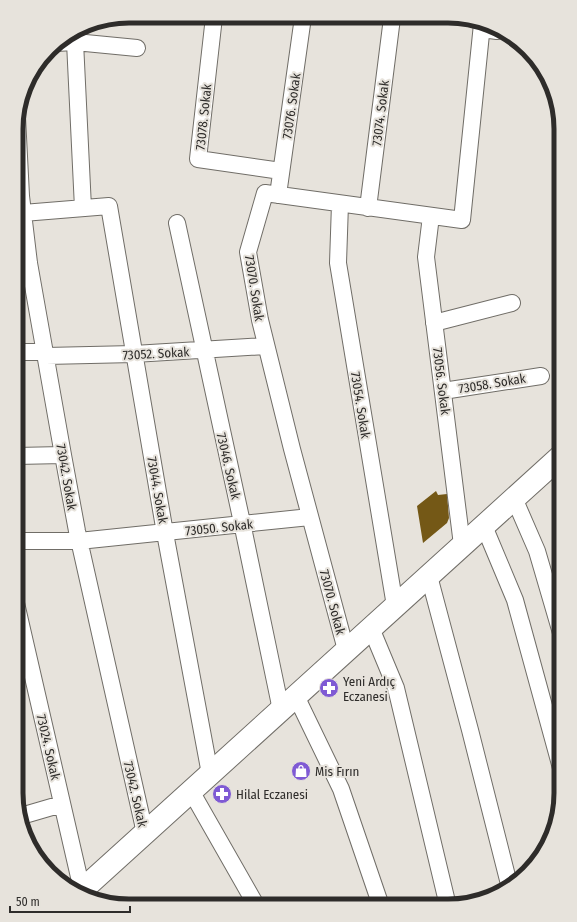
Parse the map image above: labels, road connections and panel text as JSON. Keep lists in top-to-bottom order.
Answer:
{
  "streets": {
    "street": [
      "73076. Sokak",
      "73074. Sokak",
      "73078. Sokak",
      "73070. Sokak",
      "73052. Sokak",
      "73056. Sokak",
      "73058. Sokak",
      "73054. Sokak",
      "73046. Sokak",
      "73042. Sokak",
      "73044. Sokak",
      "73050. Sokak",
      "73024. Sokak"
    ]
  },
  "crossings": [
    ["73076. Sokak", "73078. Sokak"],
    ["73076. Sokak", "73070. Sokak"],
    ["73074. Sokak", "73070. Sokak"],
    ["73070. Sokak", "73052. Sokak"],
    ["73070. Sokak", "73056. Sokak"],
    ["73070. Sokak", "73054. Sokak"],
    ["73070. Sokak", "73050. Sokak"],
    ["73052. Sokak", "73046. Sokak"],
    ["73052. Sokak", "73042. Sokak"],
    ["73052. Sokak", "73044. Sokak"],
    ["73056. Sokak", "73058. Sokak"],
    ["73046. Sokak", "73050. Sokak"],
    ["73042. Sokak", "73050. Sokak"],
    ["73044. Sokak", "73050. Sokak"]
  ],
  "places": {
    "pharmacy": ["Yeni Ardıç Eczanesi", "Hilal Eczanesi"],
    "shop": ["Mis Fırın"]
  },
  "scale_bar": "50 m"
}
